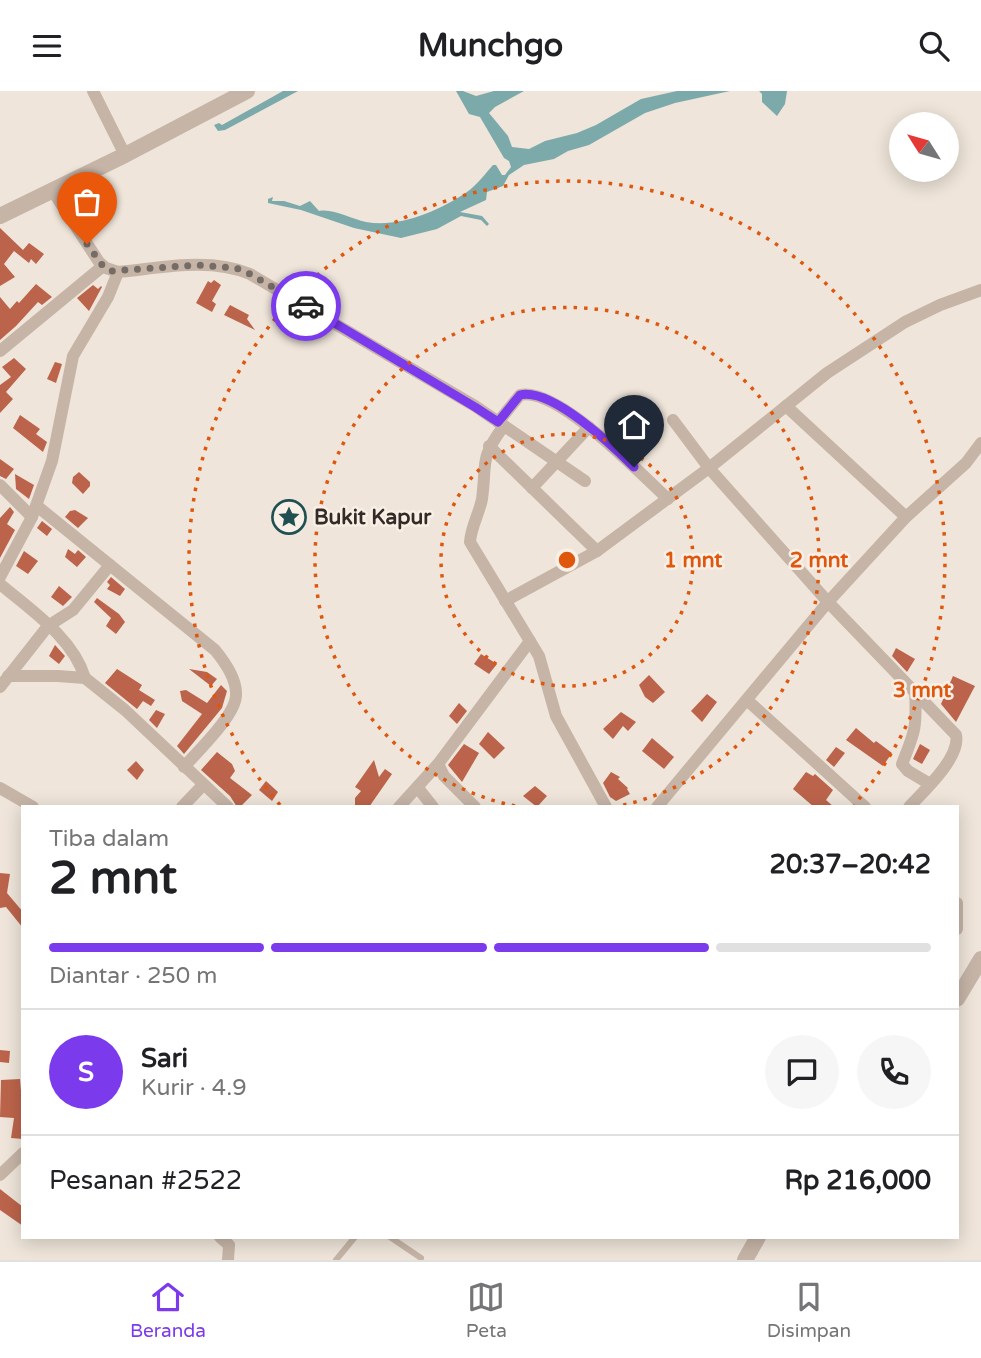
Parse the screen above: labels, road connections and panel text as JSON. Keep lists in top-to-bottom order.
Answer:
{
  "places": {
    "place": ["Bukit Kapur"]
  },
  "north": "top left",
  "page": {
    "header": "Munchgo",
    "heading": ["2 mnt", "Tiba dalam", "20:37–20:42"],
    "panel": [
      "Sari",
      "Kurir · 4.9",
      "Pesanan #2522",
      "Rp 216,000"
    ],
    "bar": "Diantar · 250 m",
    "round": "S",
    "tabs": ["Beranda", "Peta", "Disimpan"]
  },
  "rings": ["1 mnt", "2 mnt", "3 mnt"]
}
